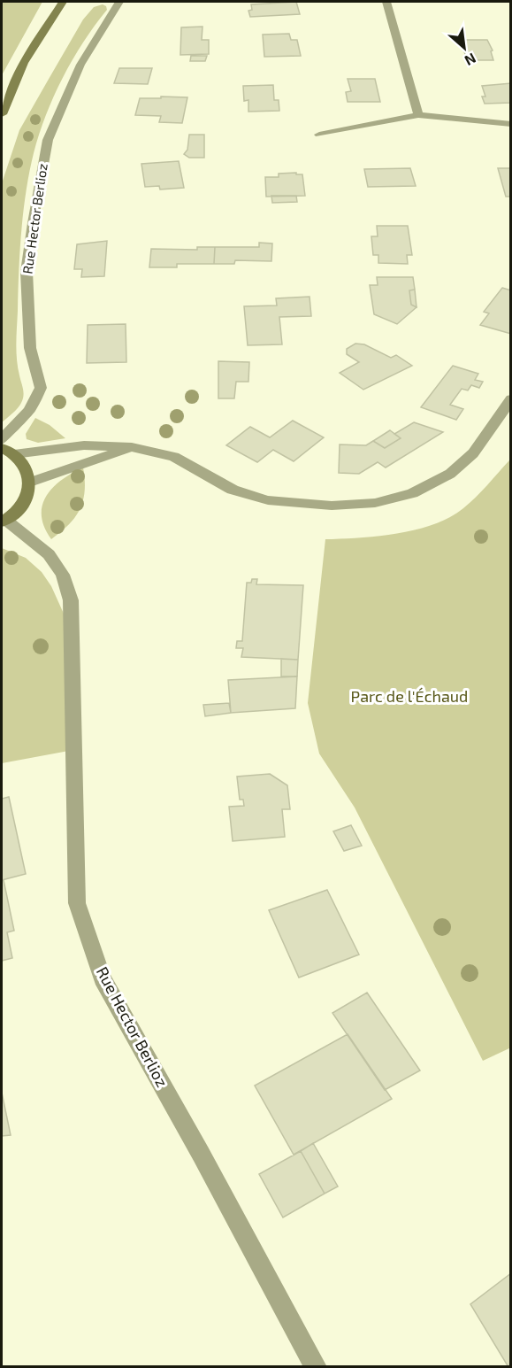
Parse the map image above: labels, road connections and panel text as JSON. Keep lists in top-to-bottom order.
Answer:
{
  "streets": {
    "street": ["Rue Hector Berlioz"]
  },
  "parks": ["Parc de l'Échaud"],
  "north": "bottom right"
}
